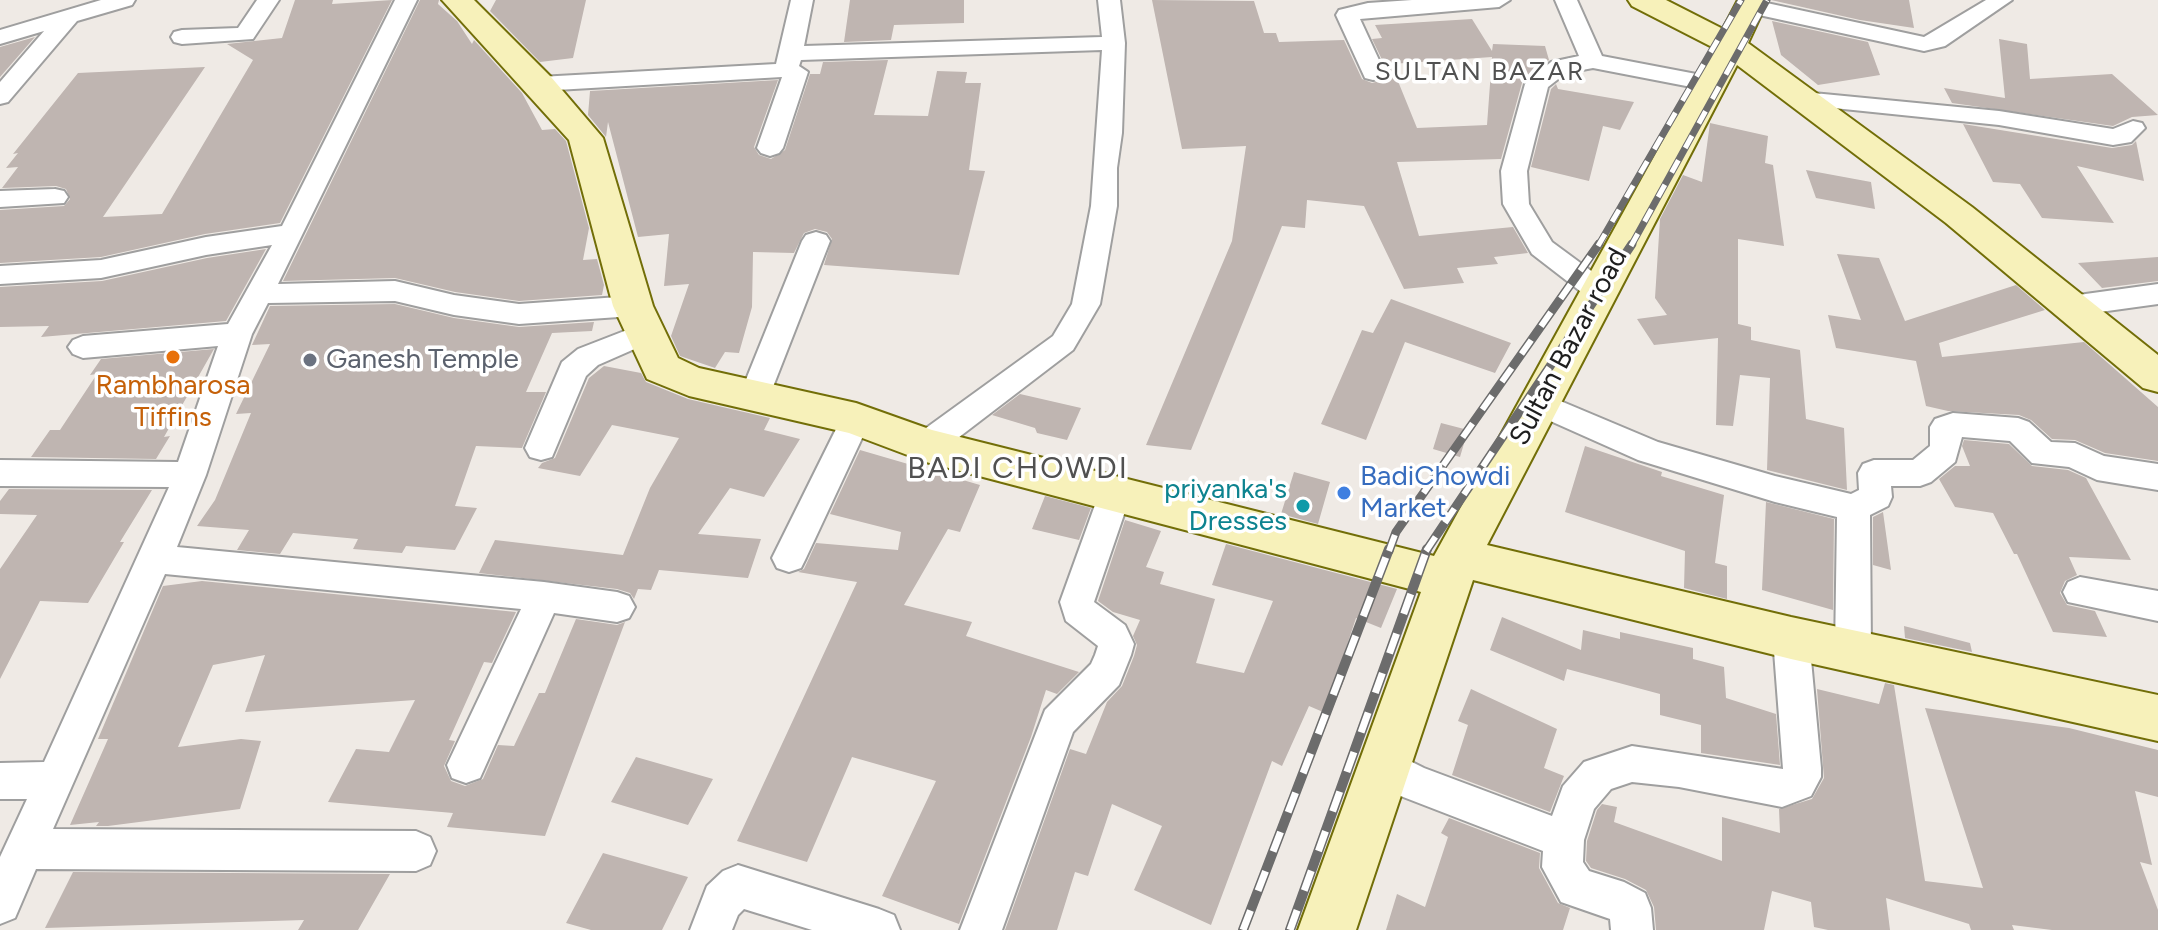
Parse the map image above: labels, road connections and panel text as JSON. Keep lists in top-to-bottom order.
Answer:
{
  "streets": {
    "street": ["Sultan Bazar road"]
  },
  "districts": ["SULTAN BAZAR", "BADI CHOWDI"],
  "places": [
    "Rambharosa Tiffins",
    "Ganesh Temple",
    "BadiChowdi Market",
    "priyanka's Dresses"
  ]
}
